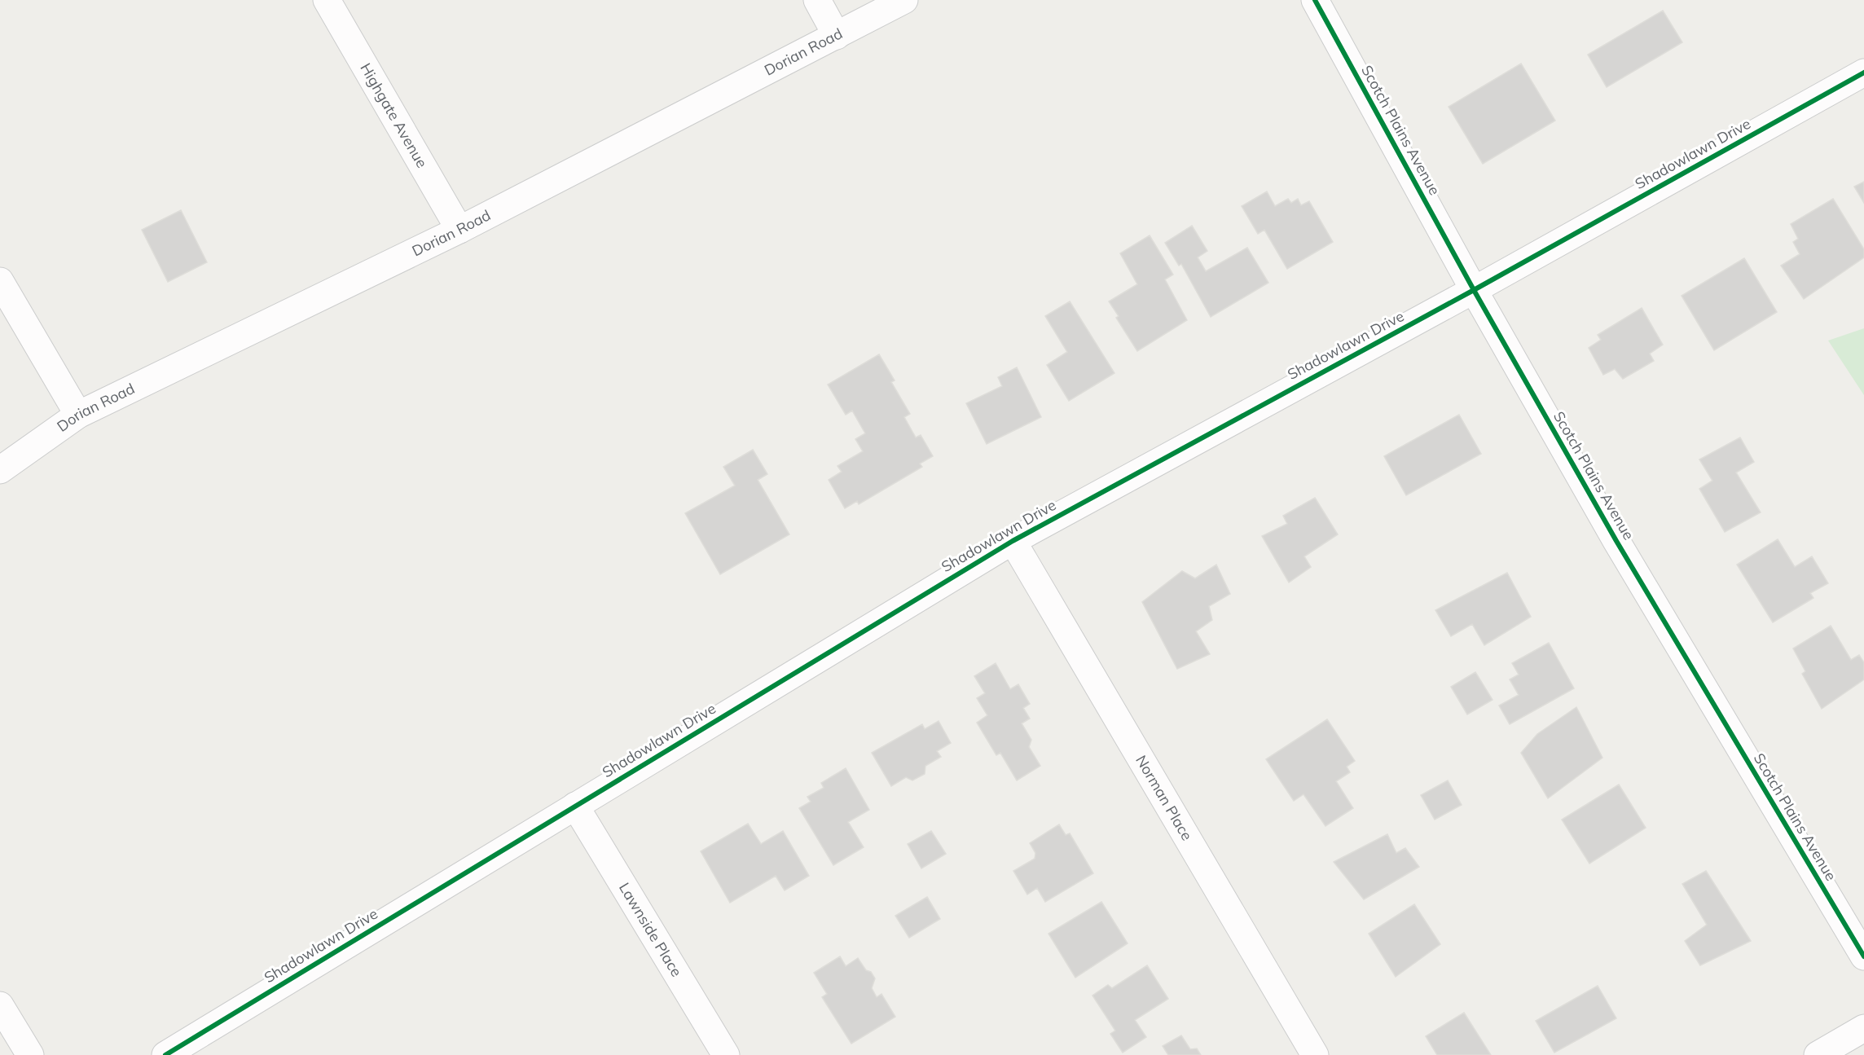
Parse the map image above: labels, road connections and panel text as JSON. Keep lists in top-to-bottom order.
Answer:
{
  "streets": {
    "street": [
      "Dorian Road",
      "Highgate Avenue",
      "Scotch Plains Avenue",
      "Shadowlawn Drive",
      "Norman Place",
      "Lawnside Place"
    ]
  },
  "crossings": [
    ["Dorian Road", "Highgate Avenue"],
    ["Scotch Plains Avenue", "Shadowlawn Drive"],
    ["Shadowlawn Drive", "Norman Place"],
    ["Shadowlawn Drive", "Lawnside Place"]
  ]
}
